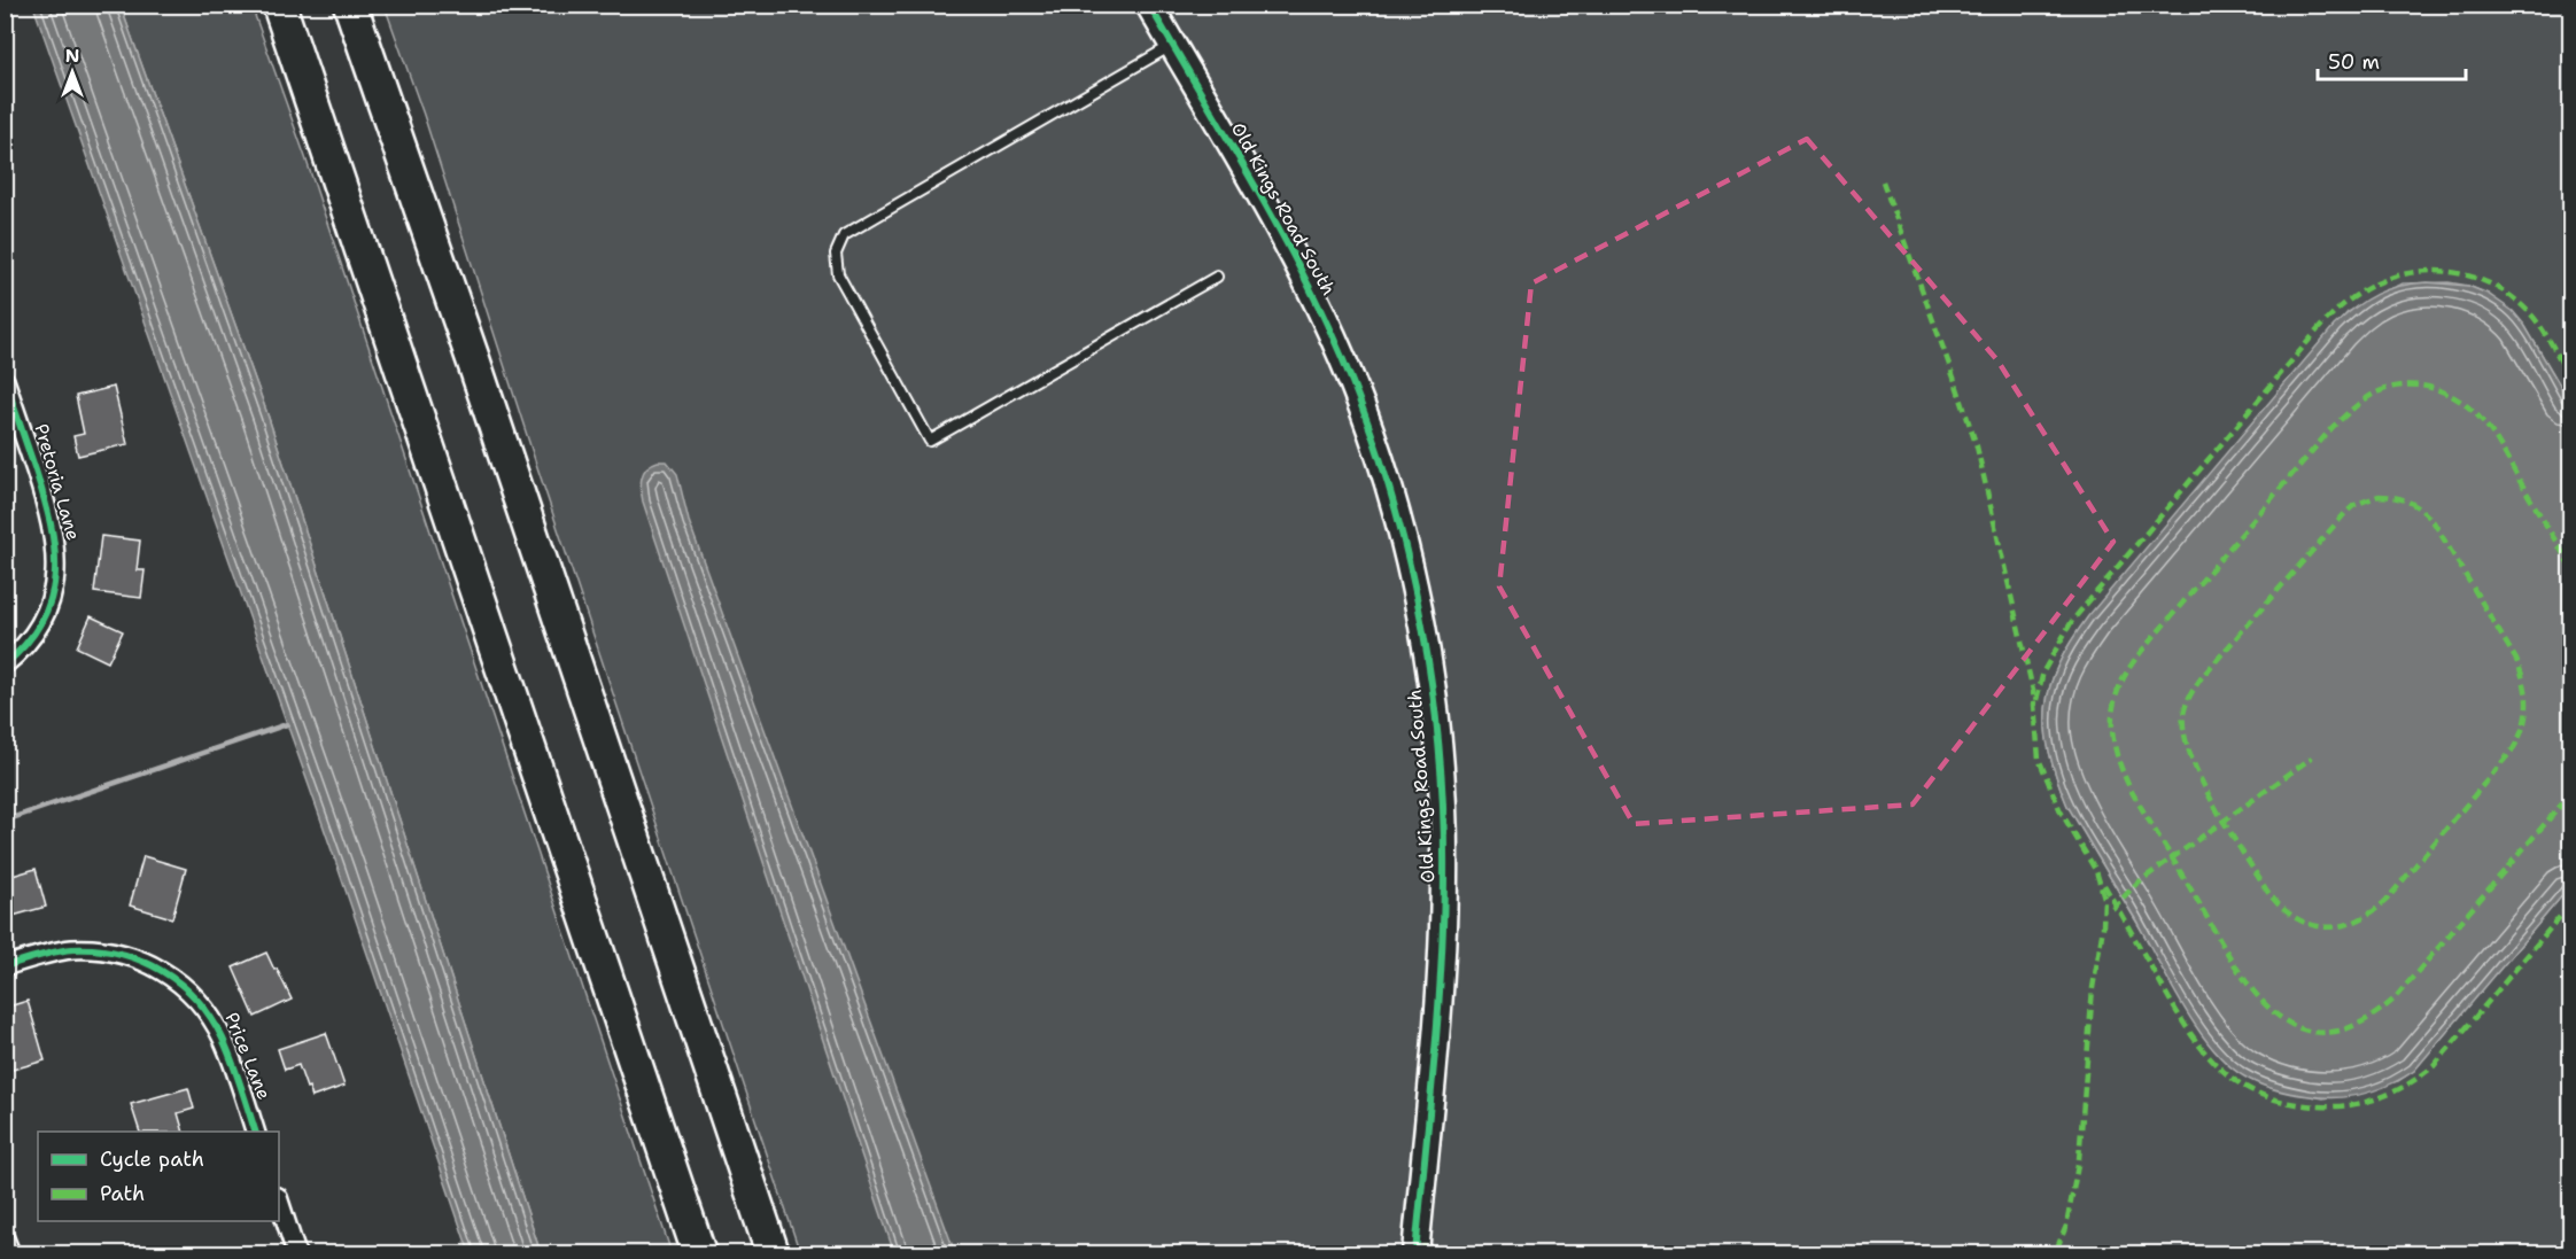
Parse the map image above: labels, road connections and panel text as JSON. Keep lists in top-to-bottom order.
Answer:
{
  "streets": {
    "street": ["Old Kings Road South", "Pretoria Lane", "Price Lane"]
  },
  "legend": ["Cycle path", "Path"],
  "scale_bar": "50 m",
  "north": "top"
}
